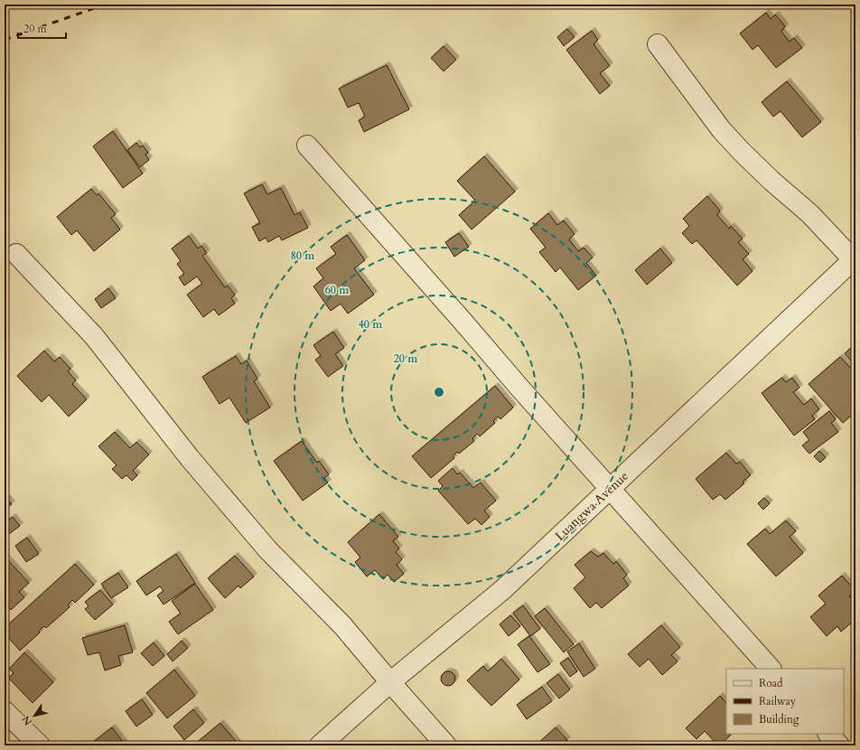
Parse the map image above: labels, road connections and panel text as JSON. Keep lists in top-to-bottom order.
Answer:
{
  "streets": {
    "street": ["Luangwa Avenue"]
  },
  "legend": ["Road", "Railway", "Building"],
  "scale_bar": "20 m",
  "north": "bottom left",
  "rings": [
    "80 m",
    "60 m",
    "40 m",
    "20 m"
  ]
}
